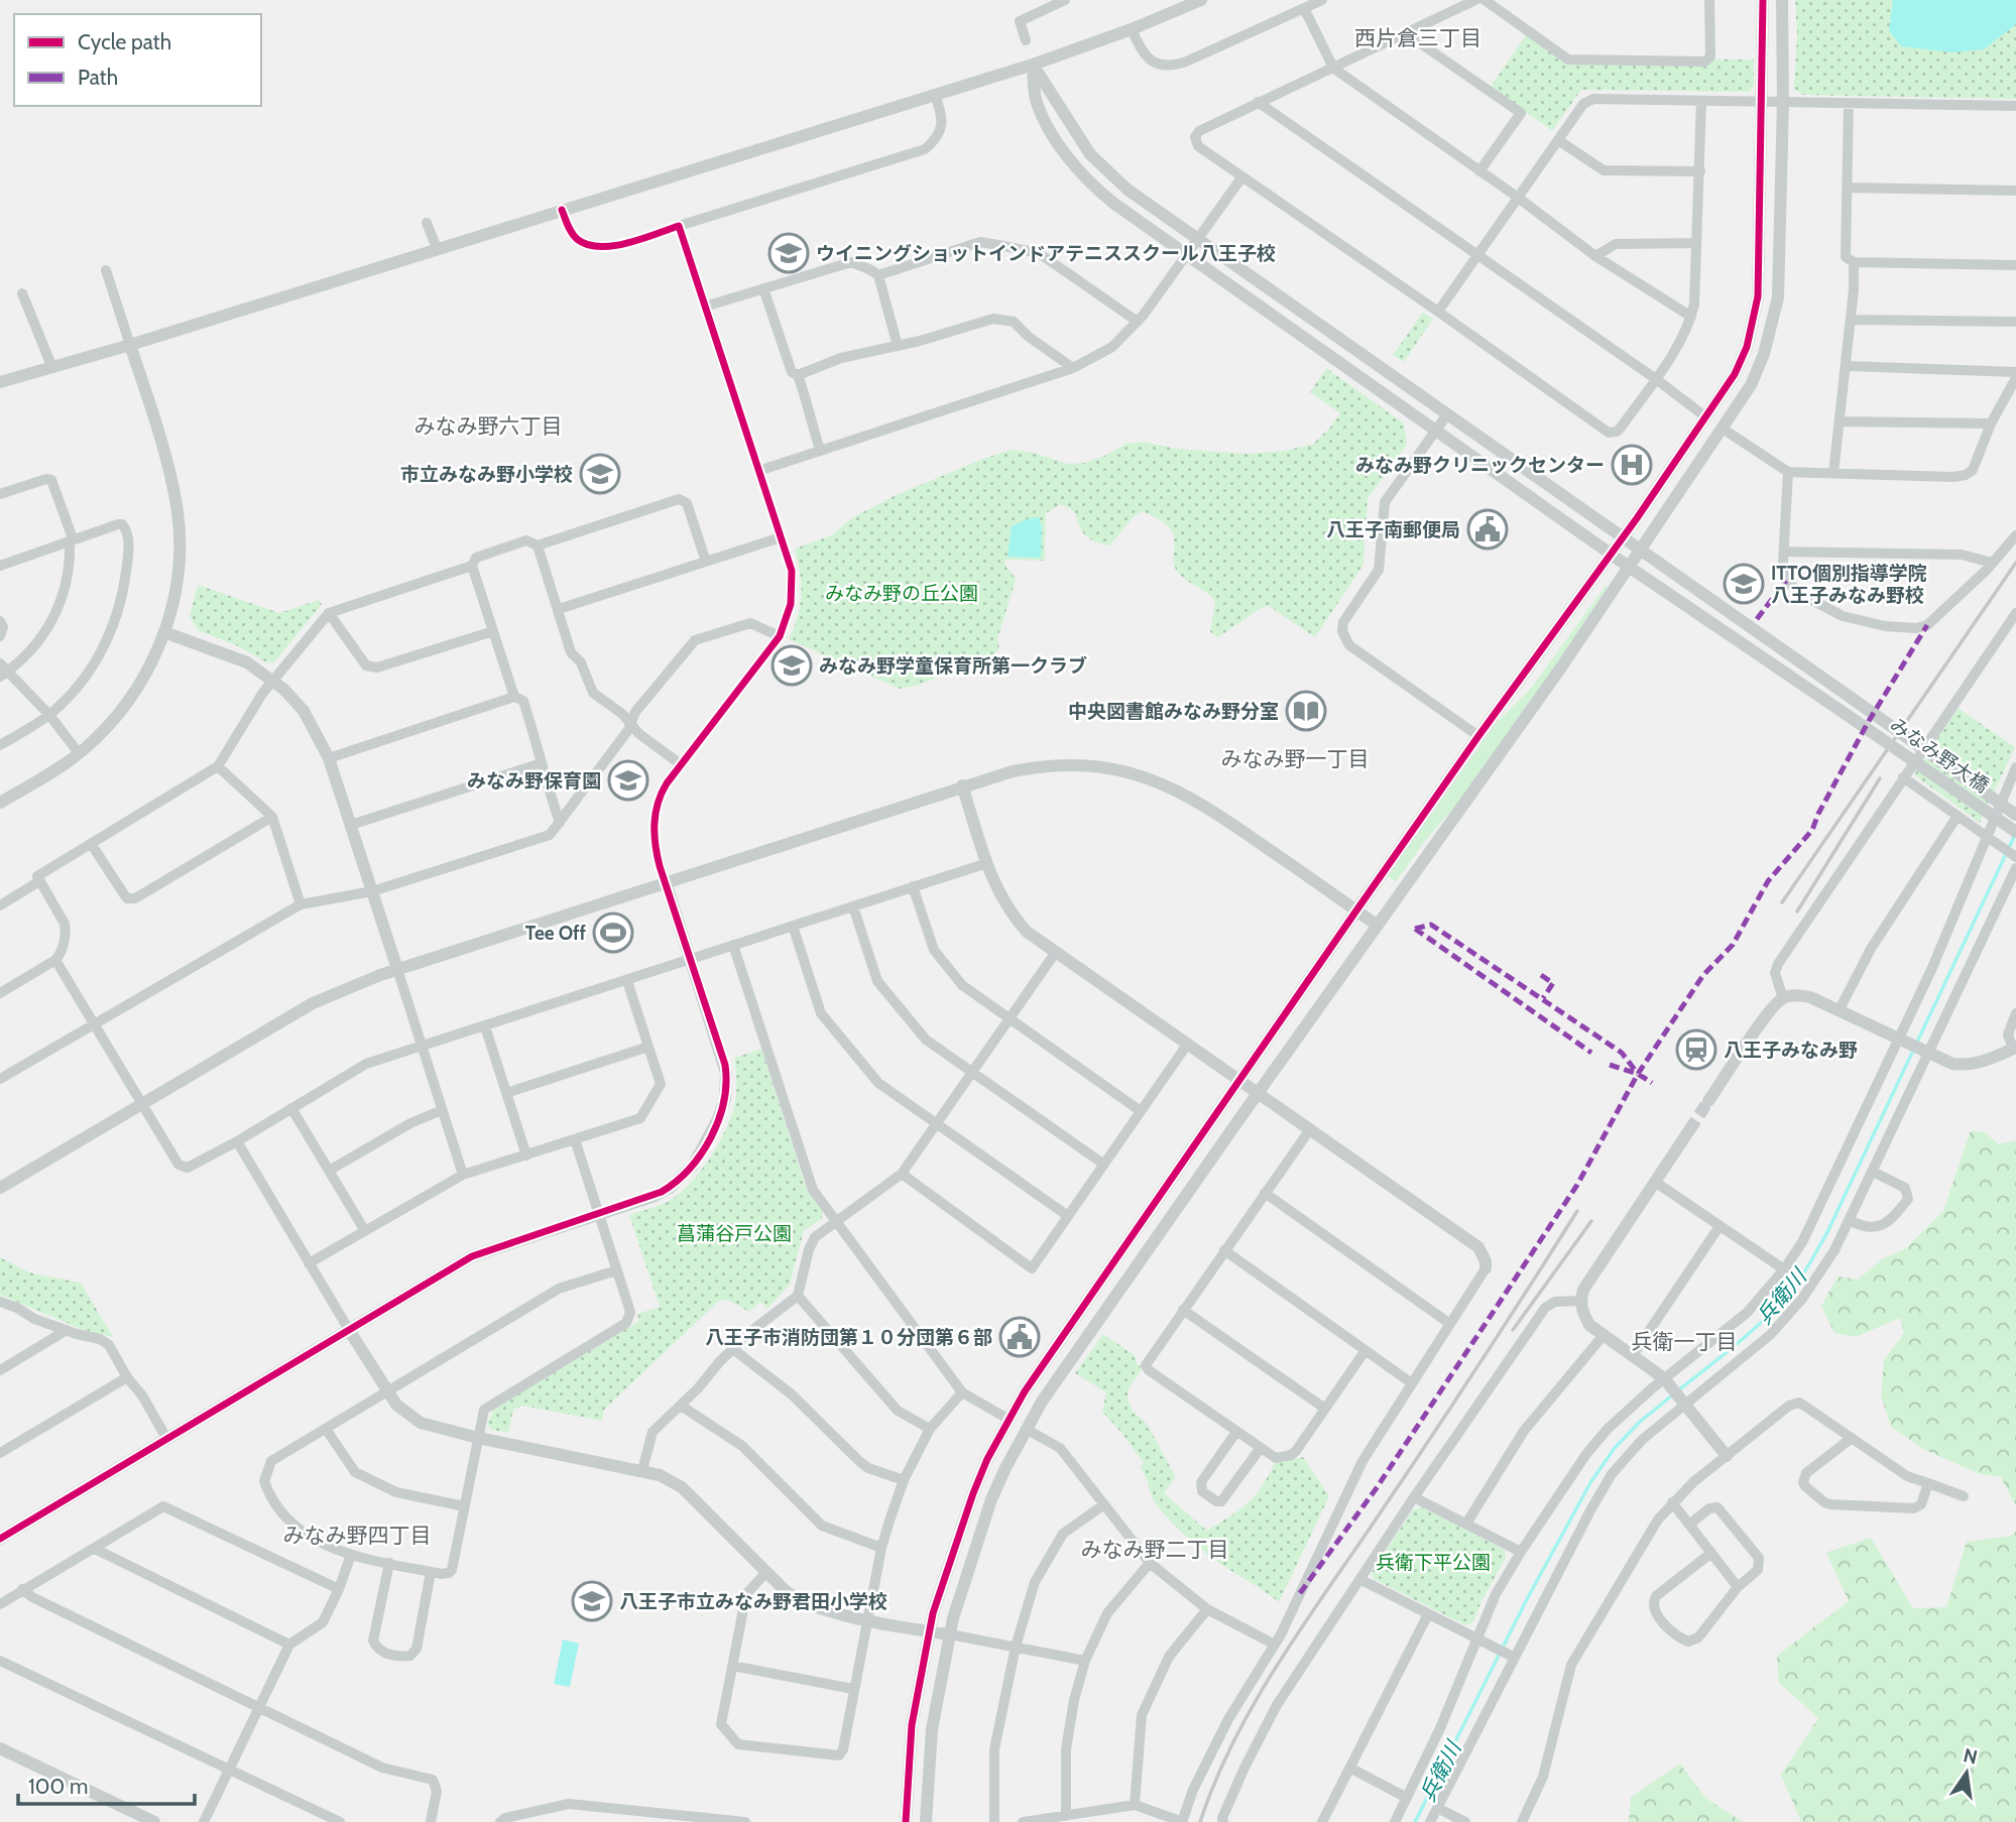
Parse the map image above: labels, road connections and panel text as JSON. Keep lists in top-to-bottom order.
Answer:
{
  "streets": {
    "street": ["みなみ野大橋"]
  },
  "districts": [
    "西片倉三丁目",
    "みなみ野六丁目",
    "みなみ野一丁目",
    "兵衛一丁目",
    "みなみ野四丁目",
    "みなみ野二丁目"
  ],
  "water": ["兵衛川"],
  "parks": ["みなみ野の丘公園", "菖蒲谷戸公園", "兵衛下平公園"],
  "places": {
    "school or university": [
      "ウイニングショットインドアテニススクール八王子校",
      "市立みなみ野小学校",
      "ITTO個別指導学院 八王子みなみ野校",
      "みなみ野学童保育所第一クラブ",
      "みなみ野保育園",
      "八王子市立みなみ野君田小学校"
    ],
    "hospital": ["みなみ野クリニックセンター"],
    "public building": ["八王子南郵便局", "八王子市消防団第１０分団第６部"],
    "library": ["中央図書館みなみ野分室"],
    "sports": ["Tee Off"],
    "station": ["八王子みなみ野"]
  },
  "legend": ["Cycle path", "Path"],
  "scale_bar": "100 m",
  "north": "top"
}
